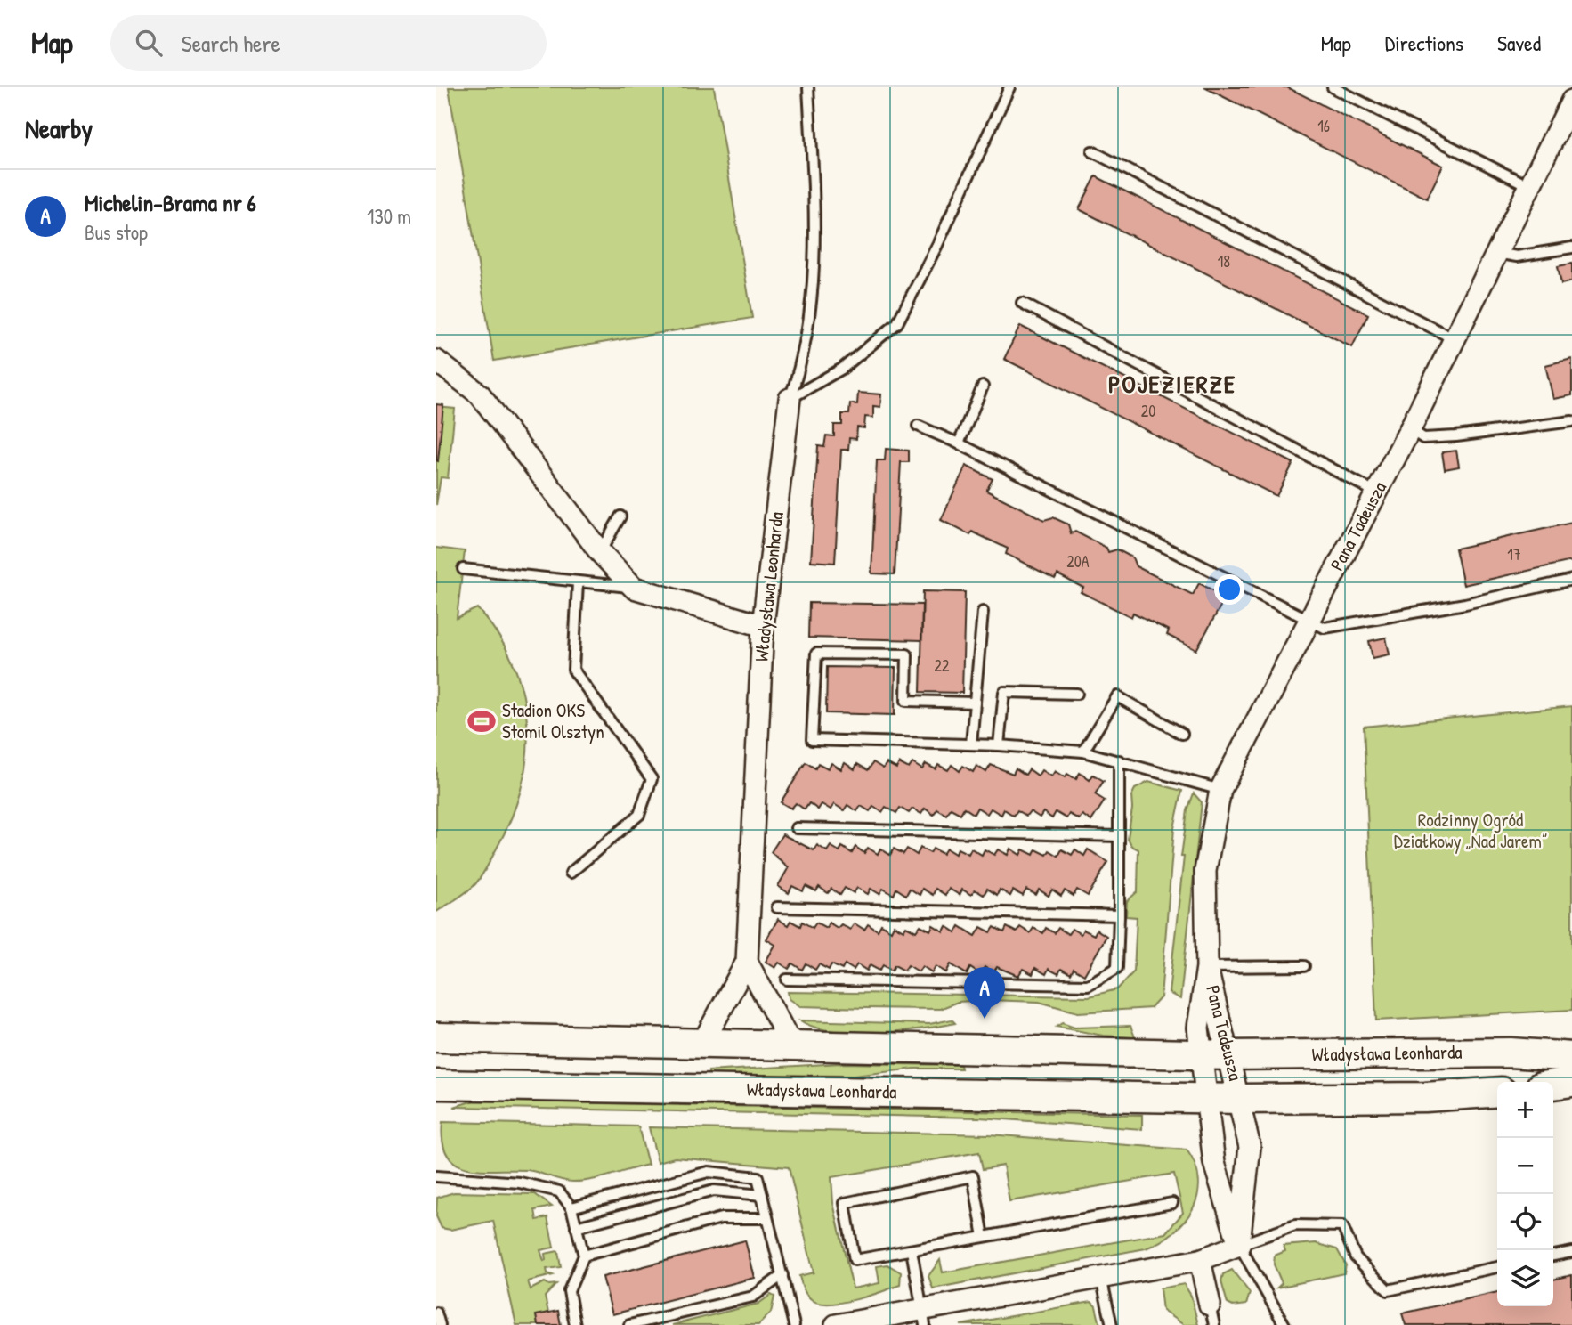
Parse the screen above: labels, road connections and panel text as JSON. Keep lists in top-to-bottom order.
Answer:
{
  "streets": {
    "main road": ["Władysława Leonharda"],
    "street": ["Pana Tadeusza"]
  },
  "crossings": [
    ["Pana Tadeusza", "Władysława Leonharda"]
  ],
  "districts": ["POJEZIERZE"],
  "parks": ["Rodzinny Ogród Działkowy „Nad Jarem”"],
  "places": {
    "sports": ["Stadion OKS Stomil Olsztyn"]
  },
  "house_numbers": [
    "16",
    "18",
    "20",
    "17",
    "20A",
    "22"
  ],
  "page": {
    "header": "Map",
    "search": "Search here",
    "nav": ["Map", "Directions", "Saved"],
    "heading": "Nearby",
    "list": [
      {
        "mark": "A",
        "name": "Michelin-Brama nr 6",
        "note": "Bus stop",
        "value": "130 m"
      }
    ],
    "pins": "A",
    "map_buttons": ["+", "−"]
  }
}
